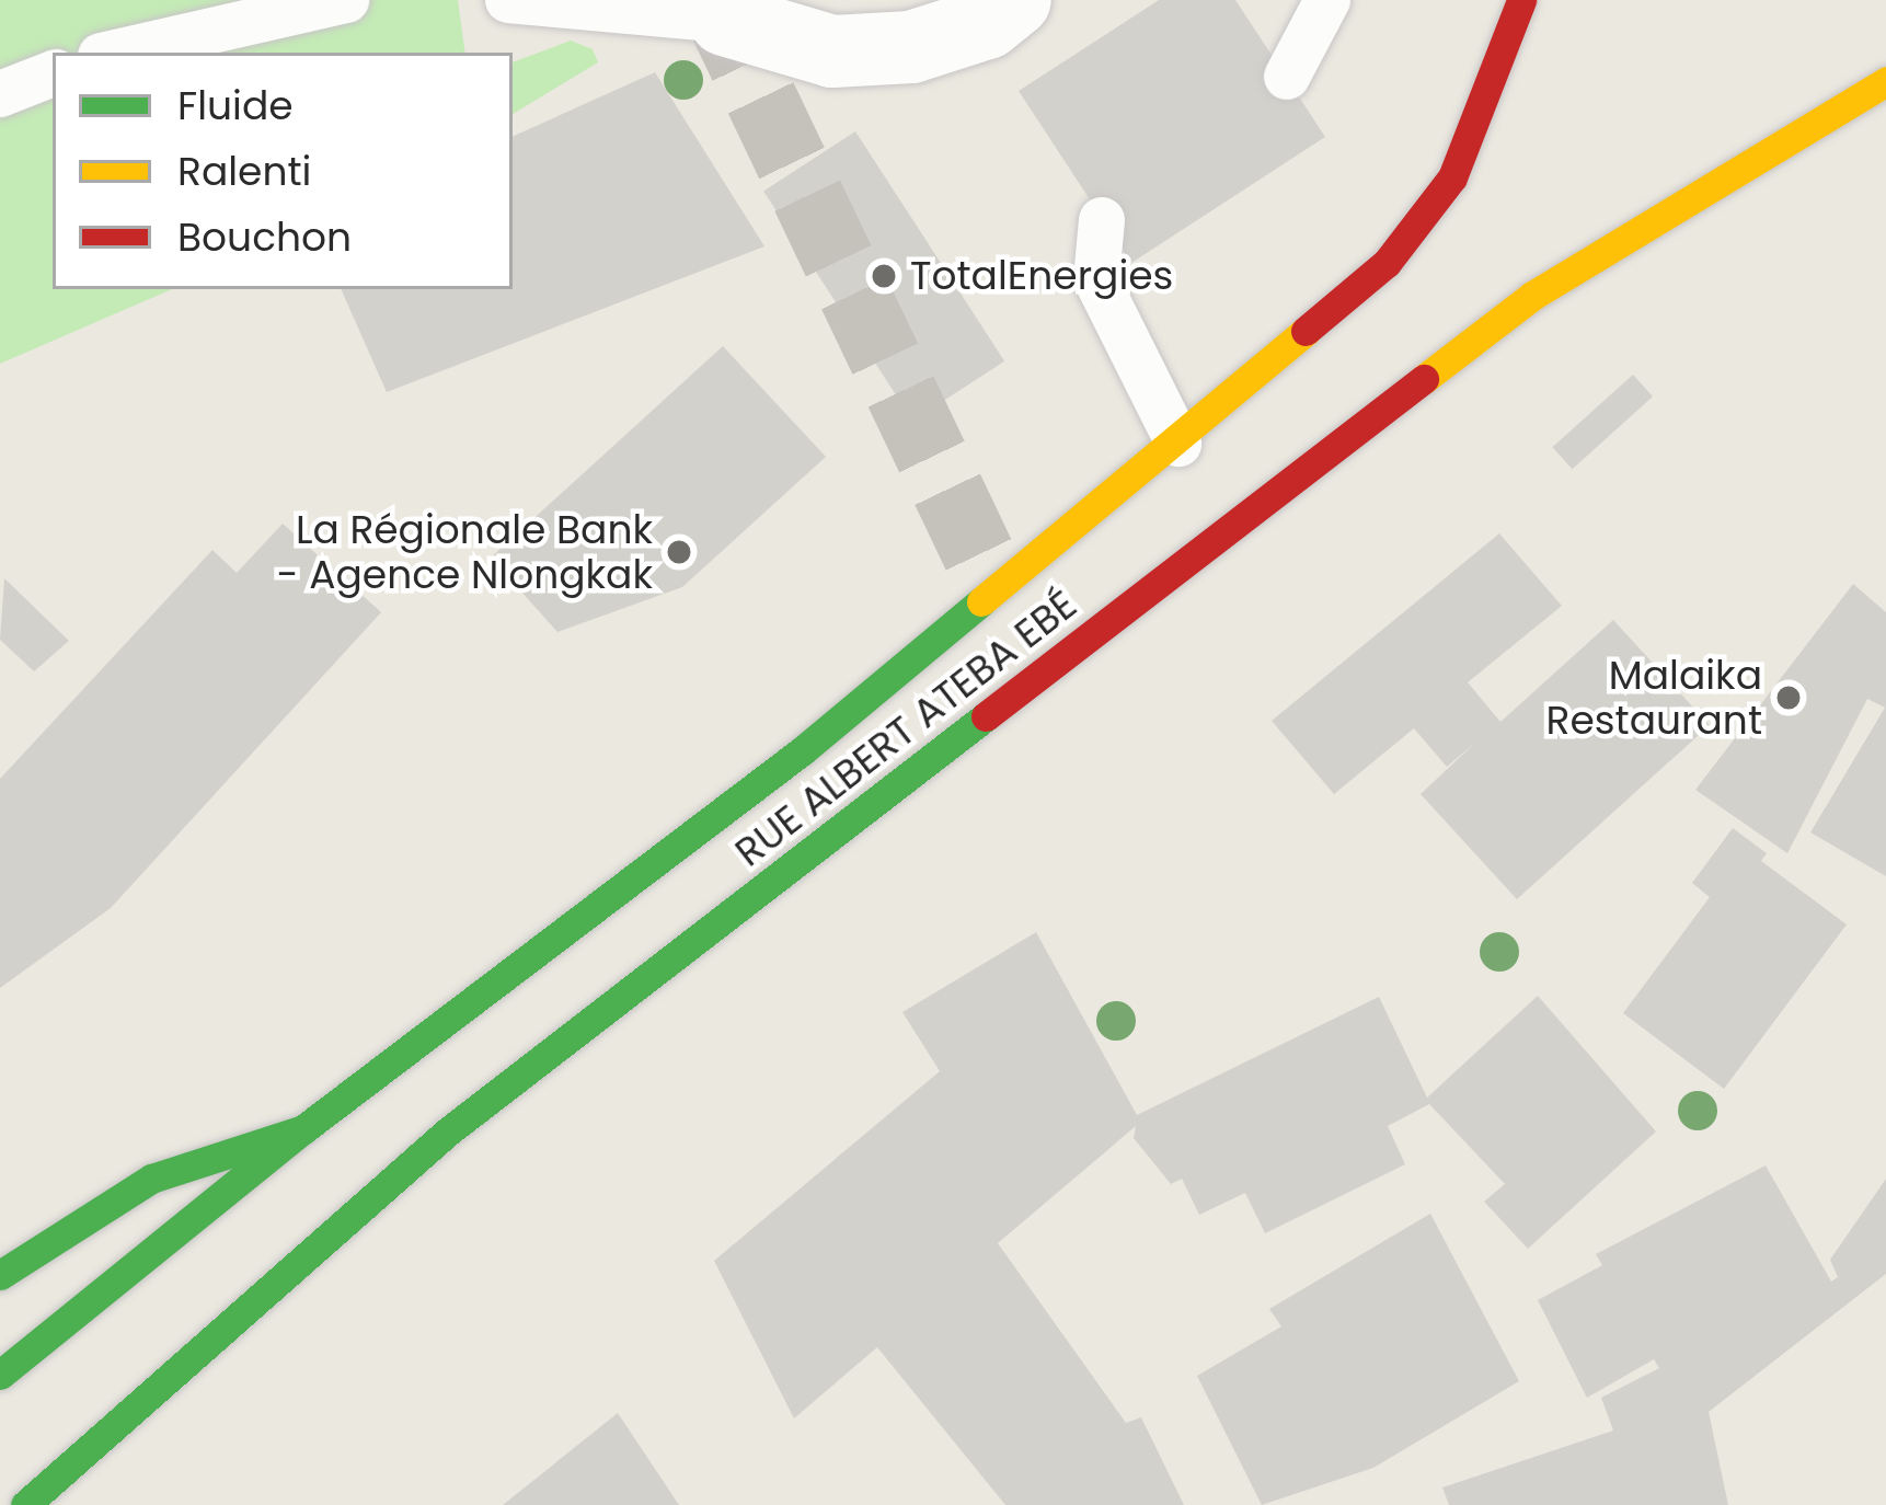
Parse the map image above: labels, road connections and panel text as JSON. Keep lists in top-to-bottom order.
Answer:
{
  "streets": {
    "main road": ["RUE ALBERT ATEBA EBÉ"]
  },
  "places": ["TotalEnergies", "La Régionale Bank - Agence Nlongkak", "Malaika Restaurant"],
  "legend": ["Fluide", "Ralenti", "Bouchon"]
}
